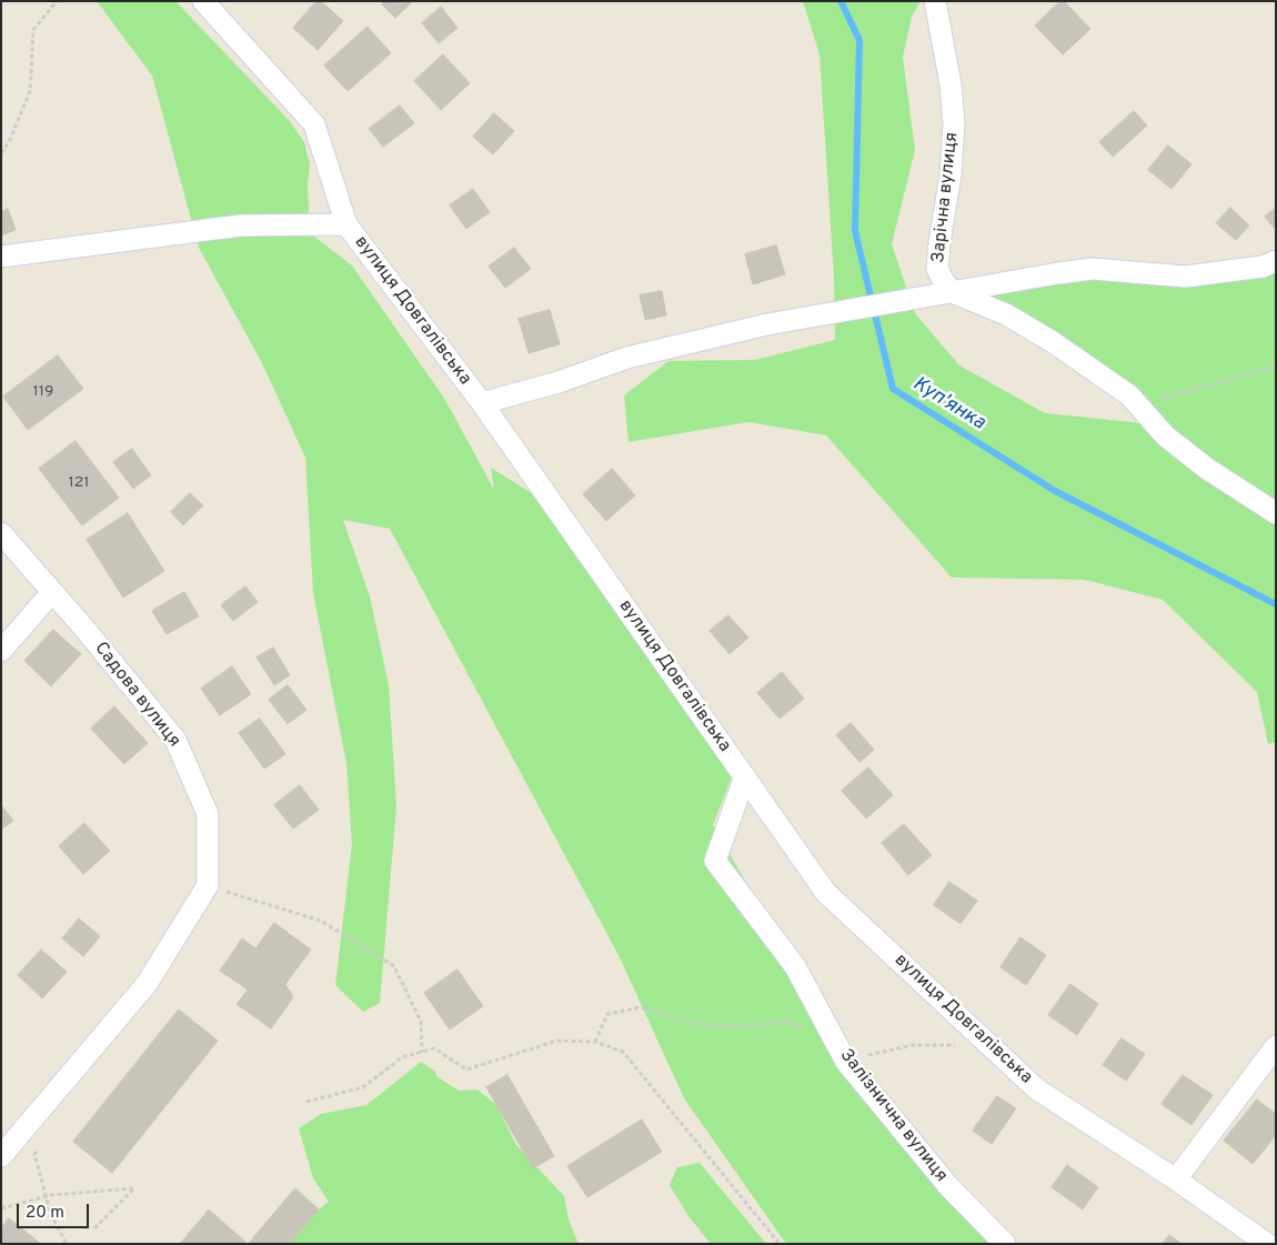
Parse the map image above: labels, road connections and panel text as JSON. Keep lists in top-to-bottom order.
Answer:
{
  "streets": {
    "street": [
      "Зарічна вулиця",
      "вулиця Довгалівська",
      "Садова вулиця",
      "Залізнична вулиця"
    ]
  },
  "crossings": [
    ["вулиця Довгалівська", "Залізнична вулиця"]
  ],
  "water": ["Куп'янка"],
  "house_numbers": ["119", "121"],
  "scale_bar": "20 m"
}
